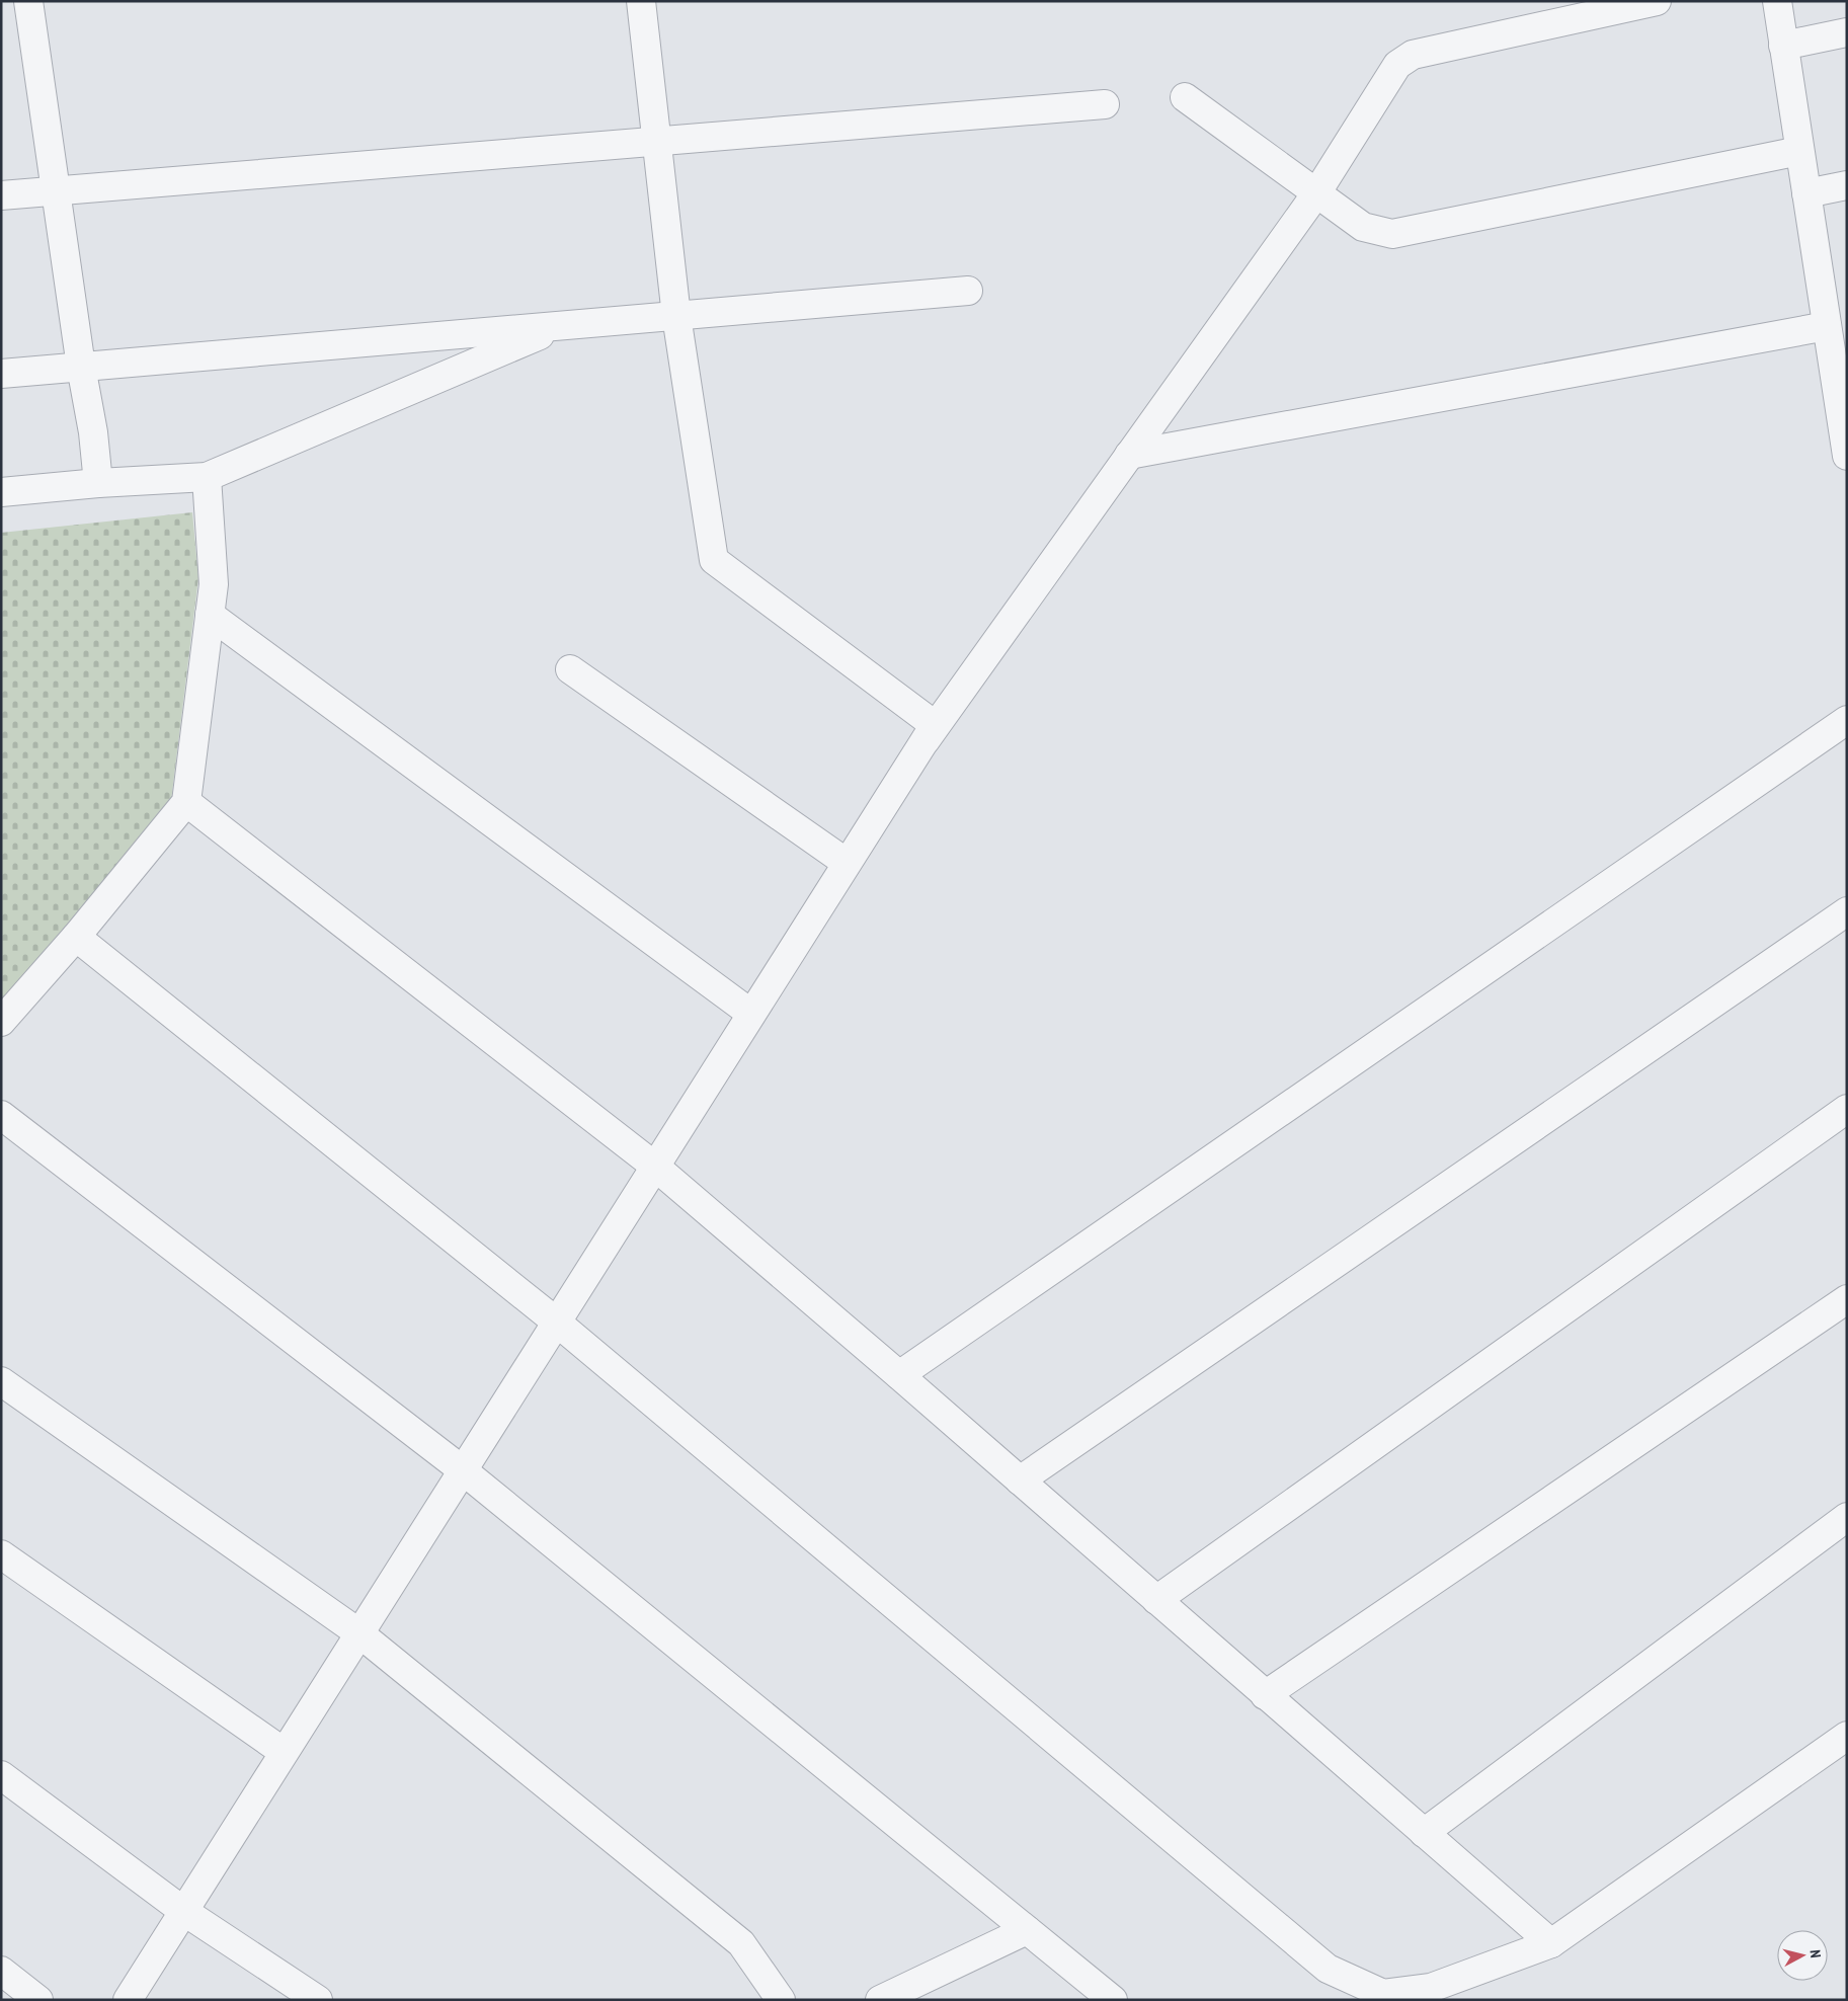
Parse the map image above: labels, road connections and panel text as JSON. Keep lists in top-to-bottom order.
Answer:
{
  "north": "right"
}
